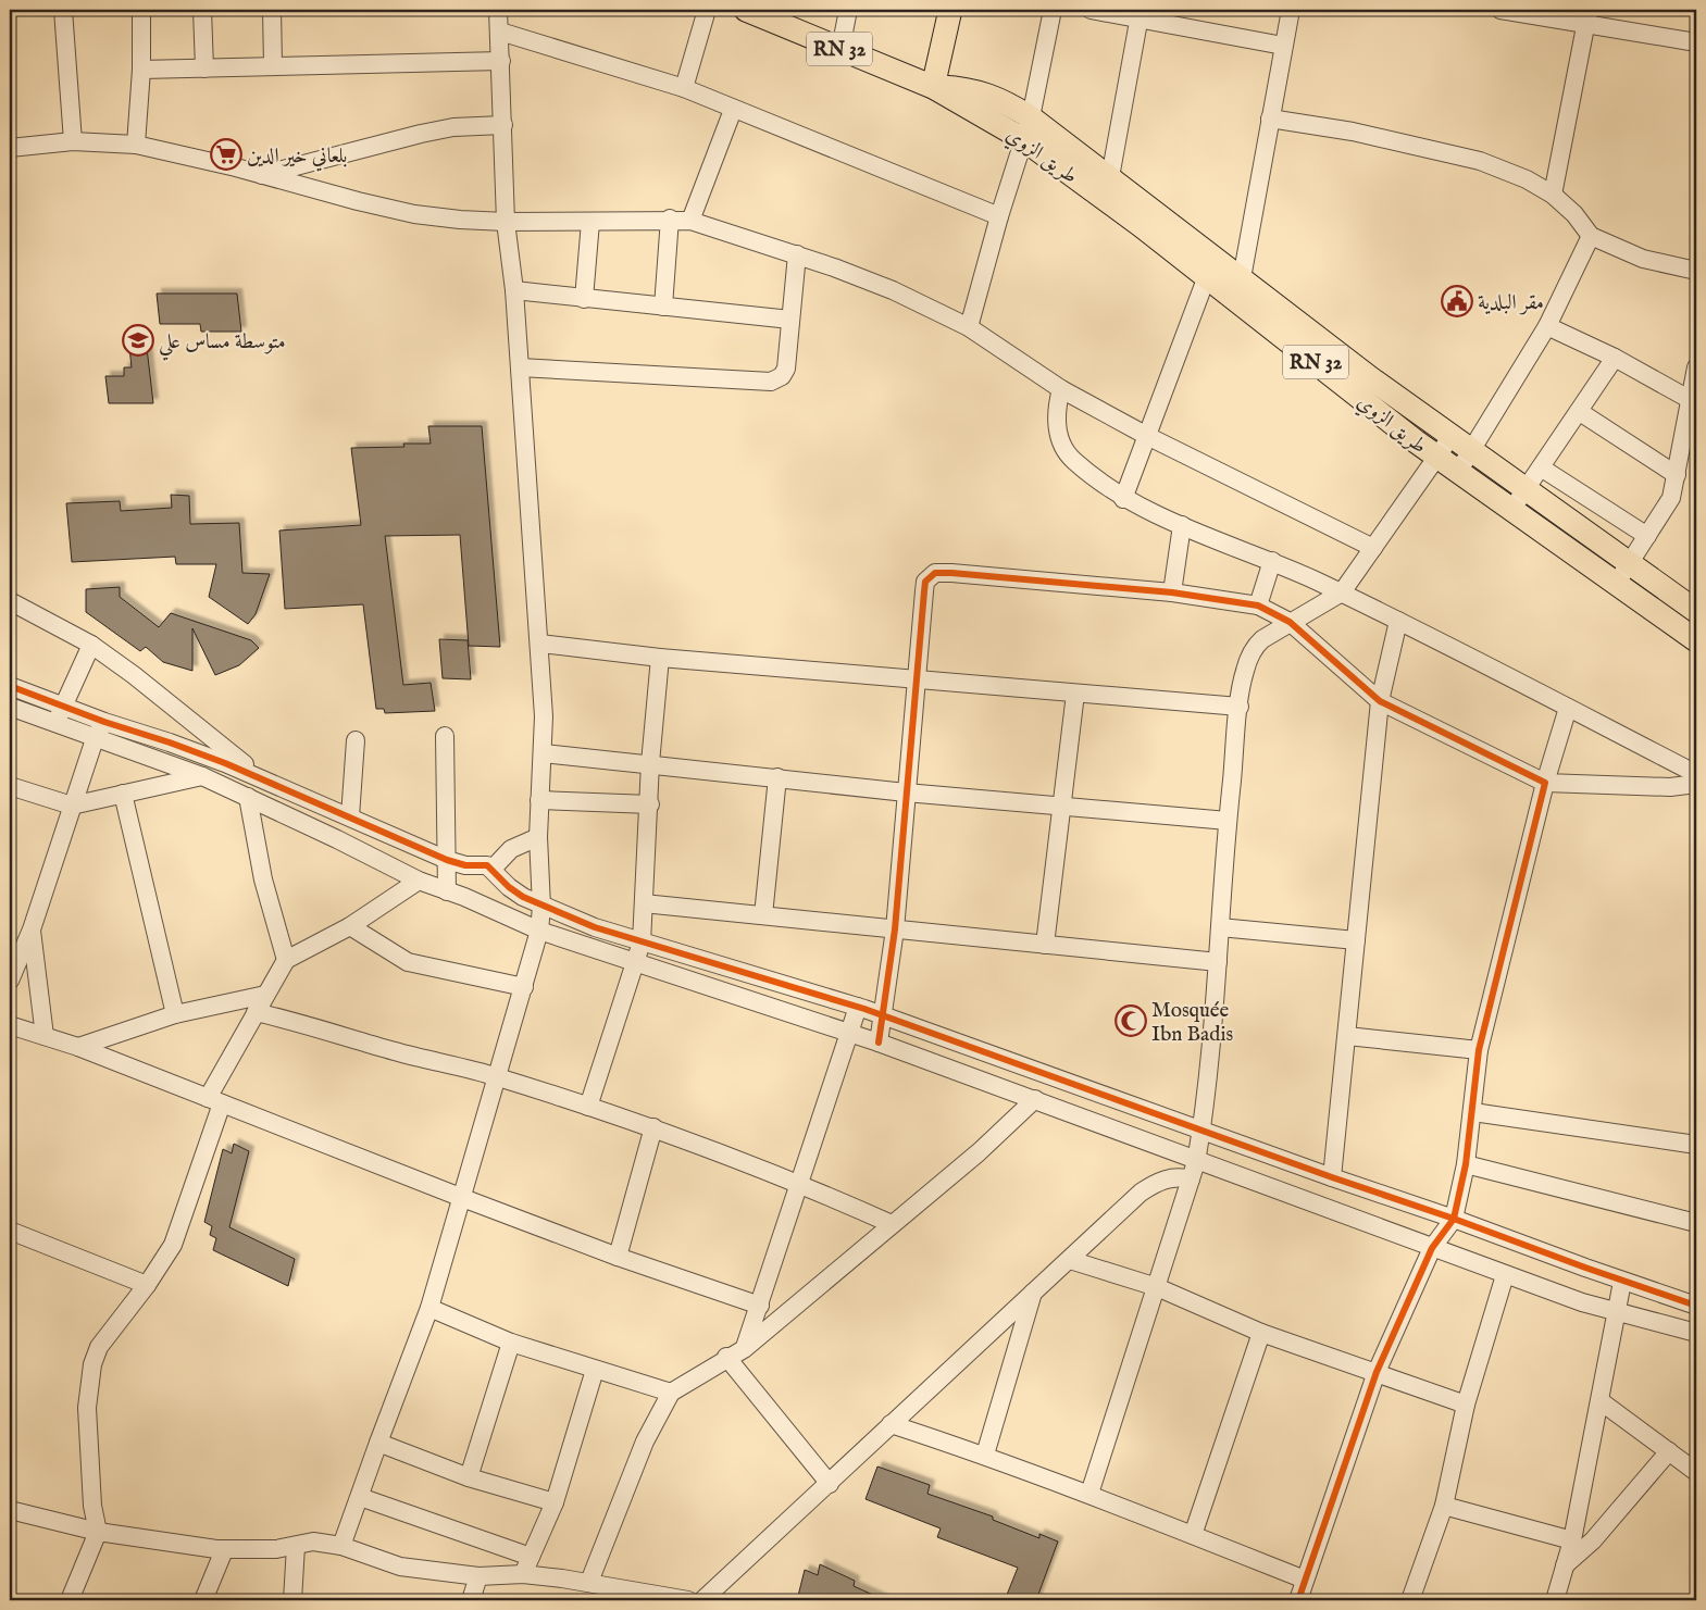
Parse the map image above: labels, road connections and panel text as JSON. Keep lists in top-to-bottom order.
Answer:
{
  "streets": {
    "main road": ["RN 32", "طريق الزوي"]
  },
  "places": {
    "supermarket": ["بلعاني خير الدين"],
    "public building": ["مقر البلدية"],
    "school or university": ["متوسطة مساس علي"],
    "mosque": ["Mosquée Ibn Badis"]
  }
}
